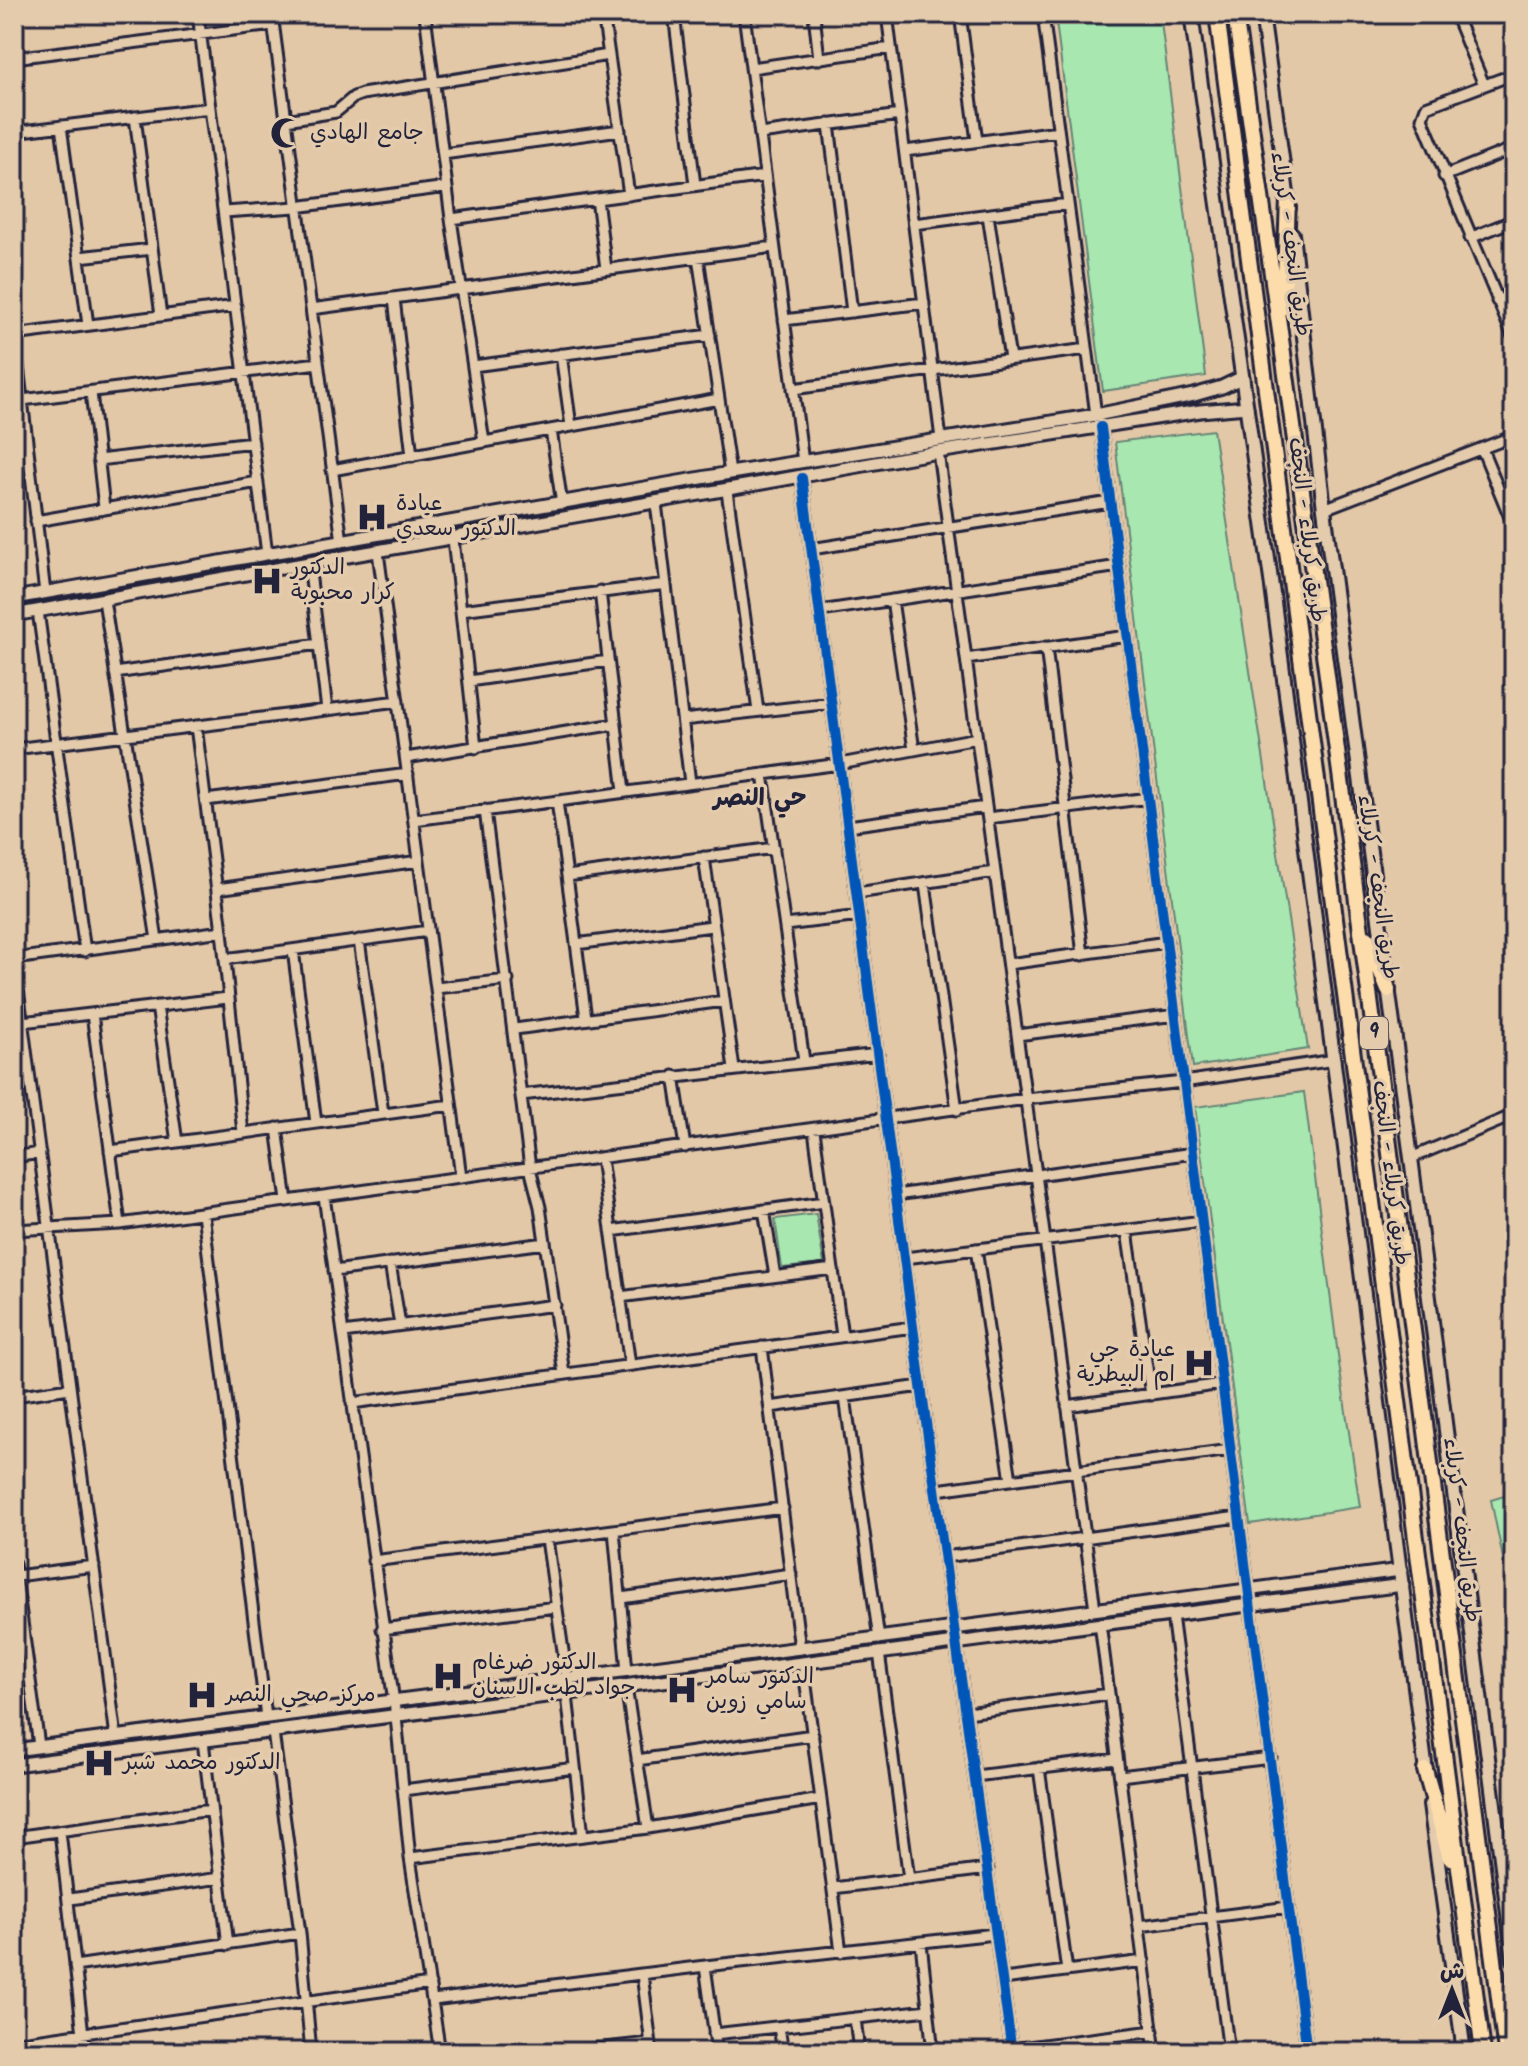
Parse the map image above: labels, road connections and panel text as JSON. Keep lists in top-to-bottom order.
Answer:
{
  "streets": {
    "highway": ["طريق النجف - کربلاء", "طريق کربلاء - النجف", "9"]
  },
  "districts": ["حي النصر"],
  "places": {
    "mosque": ["جامع الهادي"],
    "hospital": [
      "عيادة الدكتور سعدي",
      "الدكتور كرار محبوبة",
      "عيادة جي ام البيطرية",
      "الدكتور ضرغام جواد لطب الاسنان",
      "الدكتور سامر سامي زوين",
      "مركز صحي النصر",
      "الدكتور محمد شبر"
    ]
  },
  "north": "top"
}
